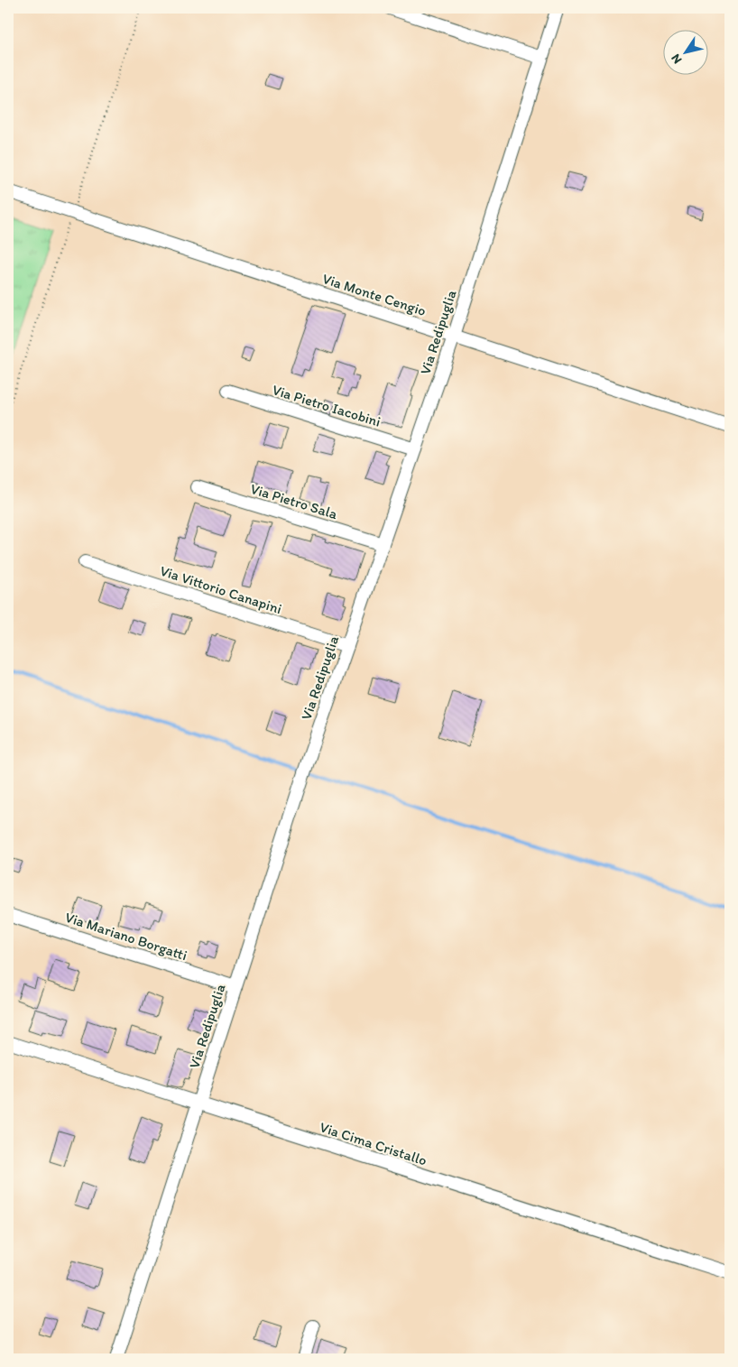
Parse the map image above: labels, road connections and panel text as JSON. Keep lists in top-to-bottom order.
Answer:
{
  "streets": {
    "street": [
      "Via Monte Cengio",
      "Via Redipuglia",
      "Via Pietro Iacobini",
      "Via Pietro Sala",
      "Via Vittorio Canapini",
      "Via Mariano Borgatti",
      "Via Cima Cristallo"
    ]
  },
  "crossings": [
    ["Via Monte Cengio", "Via Redipuglia"],
    ["Via Redipuglia", "Via Pietro Iacobini"],
    ["Via Redipuglia", "Via Pietro Sala"],
    ["Via Redipuglia", "Via Vittorio Canapini"],
    ["Via Redipuglia", "Via Mariano Borgatti"],
    ["Via Redipuglia", "Via Cima Cristallo"]
  ],
  "north": "bottom left"
}
